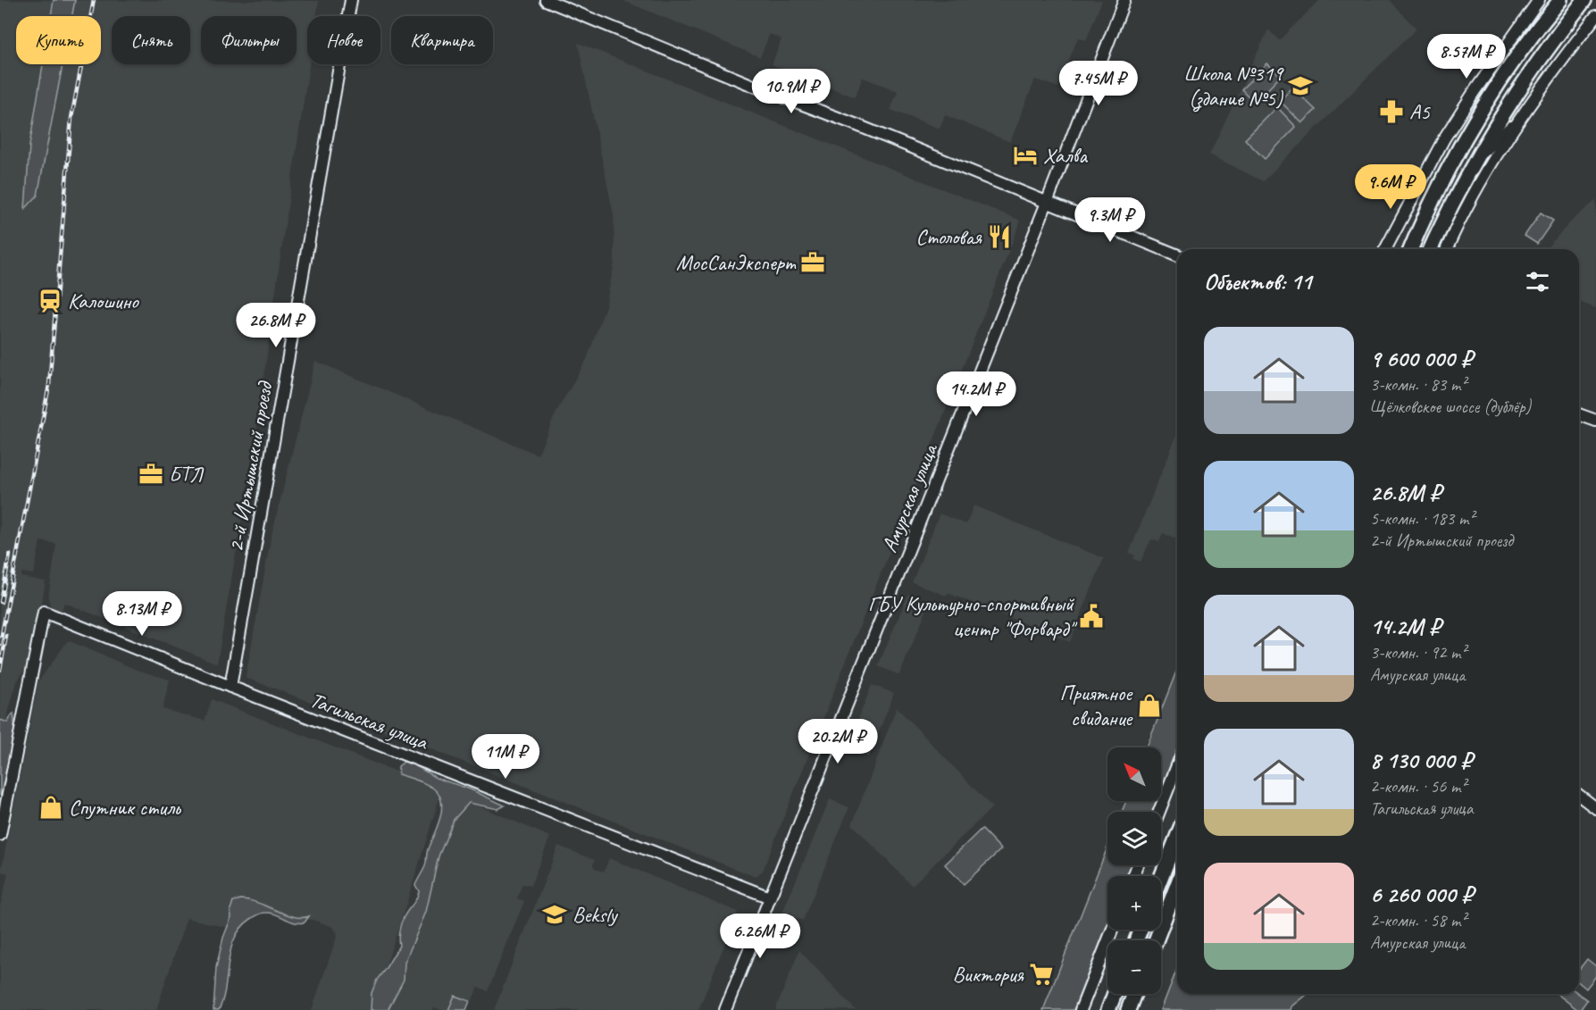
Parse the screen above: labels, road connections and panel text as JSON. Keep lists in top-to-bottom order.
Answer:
{
  "streets": {
    "street": ["2-й Иртышский проезд", "Амурская улица", "Тагильская улица"]
  },
  "crossings": [
    ["2-й Иртышский проезд", "Тагильская улица"],
    ["Амурская улица", "Тагильская улица"]
  ],
  "places": {
    "school or university": ["Школа №319 (здание №5)", "Beksly"],
    "pharmacy": ["А5"],
    "hotel": ["Халва"],
    "restaurant": ["Столовая"],
    "office": ["МосСанЭксперт", "БТЛ"],
    "station": ["Калошино"],
    "public building": ["ГБУ Культурно-спортивный центр \"Форвард\""],
    "shop": ["Приятное свидание", "Спутник стиль"],
    "supermarket": ["Виктория"]
  },
  "north": "top left",
  "page": {
    "chip": [
      "Купить",
      "Снять",
      "Фильтры",
      "Новое",
      "Квартира"
    ],
    "price": [
      "8.57M ₽",
      "7.45M ₽",
      "10.9M ₽",
      "9.6M ₽",
      "9.3M ₽",
      "26.8M ₽",
      "14.2M ₽",
      "8.13M ₽",
      "20.2M ₽",
      "11M ₽",
      "6.26M ₽"
    ],
    "heading": "Объектов: 11",
    "list": [
      {
        "name": "9 600 000 ₽",
        "note": "3-комн. · 83 m² · Щёлковское шоссе (дублёр)"
      },
      {
        "name": "26.8M ₽",
        "note": "5-комн. · 183 m² · 2-й Иртышский проезд"
      },
      {
        "name": "14.2M ₽",
        "note": "3-комн. · 92 m² · Амурская улица"
      },
      {
        "name": "8 130 000 ₽",
        "note": "2-комн. · 56 m² · Тагильская улица"
      },
      {
        "name": "6 260 000 ₽",
        "note": "2-комн. · 58 m² · Амурская улица"
      }
    ],
    "map_buttons": ["+", "−"]
  }
}
